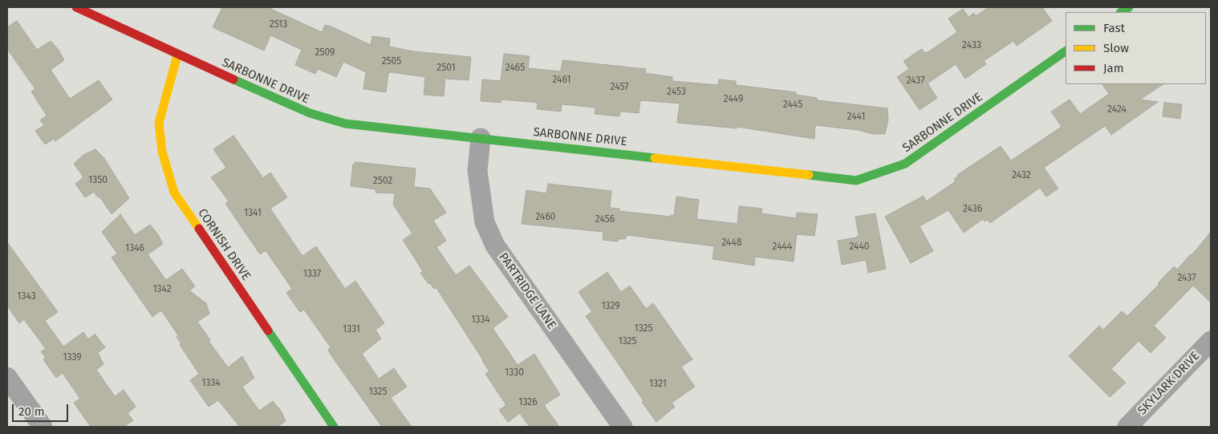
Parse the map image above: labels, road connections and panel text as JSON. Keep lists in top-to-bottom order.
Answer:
{
  "streets": {
    "street": [
      "SARBONNE DRIVE",
      "CORNISH DRIVE",
      "PARTRIDGE LANE",
      "SKYLARK DRIVE"
    ]
  },
  "crossings": [
    ["SARBONNE DRIVE", "CORNISH DRIVE"],
    ["SARBONNE DRIVE", "PARTRIDGE LANE"]
  ],
  "house_numbers": [
    "2513",
    "2433",
    "2509",
    "2505",
    "2501",
    "2465",
    "2461",
    "2437",
    "2457",
    "2453",
    "2449",
    "2445",
    "2424",
    "2441",
    "2432",
    "1350",
    "2502",
    "2436",
    "1341",
    "2460",
    "2456",
    "2448",
    "2444",
    "2440",
    "1346",
    "1337",
    "2437",
    "1342",
    "1343",
    "1329",
    "1334",
    "1325",
    "1331",
    "1325",
    "1339",
    "1330",
    "1334",
    "1321",
    "1325",
    "1326"
  ],
  "legend": ["Fast", "Slow", "Jam"],
  "scale_bar": "20 m"
}
